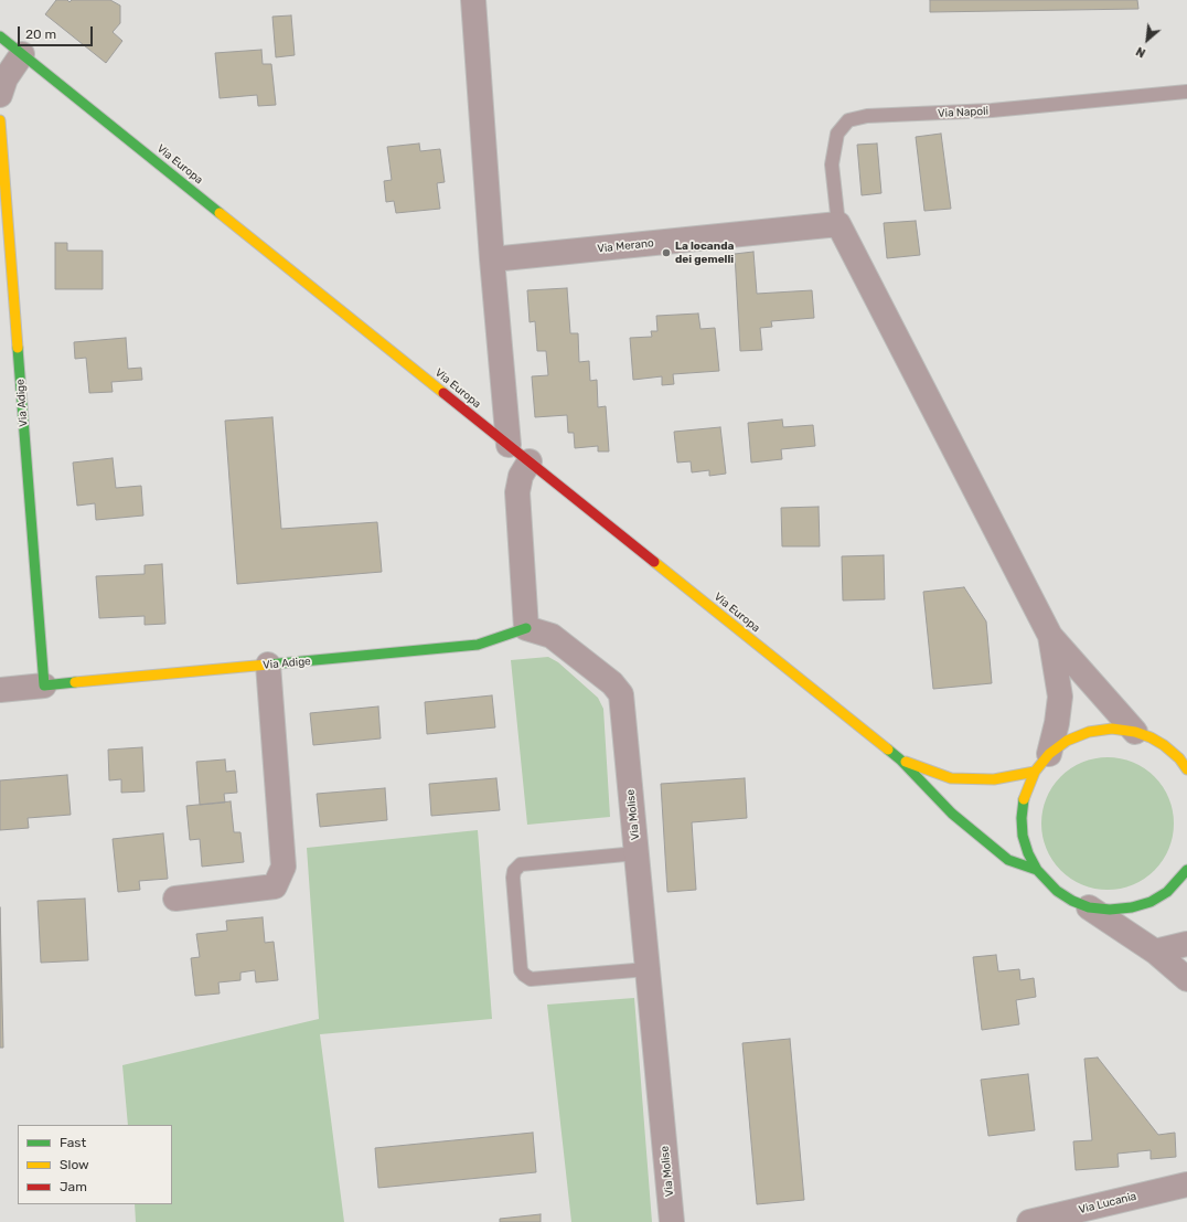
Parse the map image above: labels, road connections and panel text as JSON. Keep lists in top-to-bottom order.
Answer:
{
  "streets": {
    "street": [
      "Via Europa",
      "Via Merano",
      "Via Adige",
      "Via Molise",
      "Via Lucania"
    ],
    "lane": ["Via Napoli"]
  },
  "crossings": [
    ["Via Napoli", "Via Merano"],
    ["Via Adige", "Via Molise"]
  ],
  "places": ["La locanda dei gemelli"],
  "legend": ["Fast", "Slow", "Jam"],
  "scale_bar": "20 m",
  "north": "bottom left"
}
